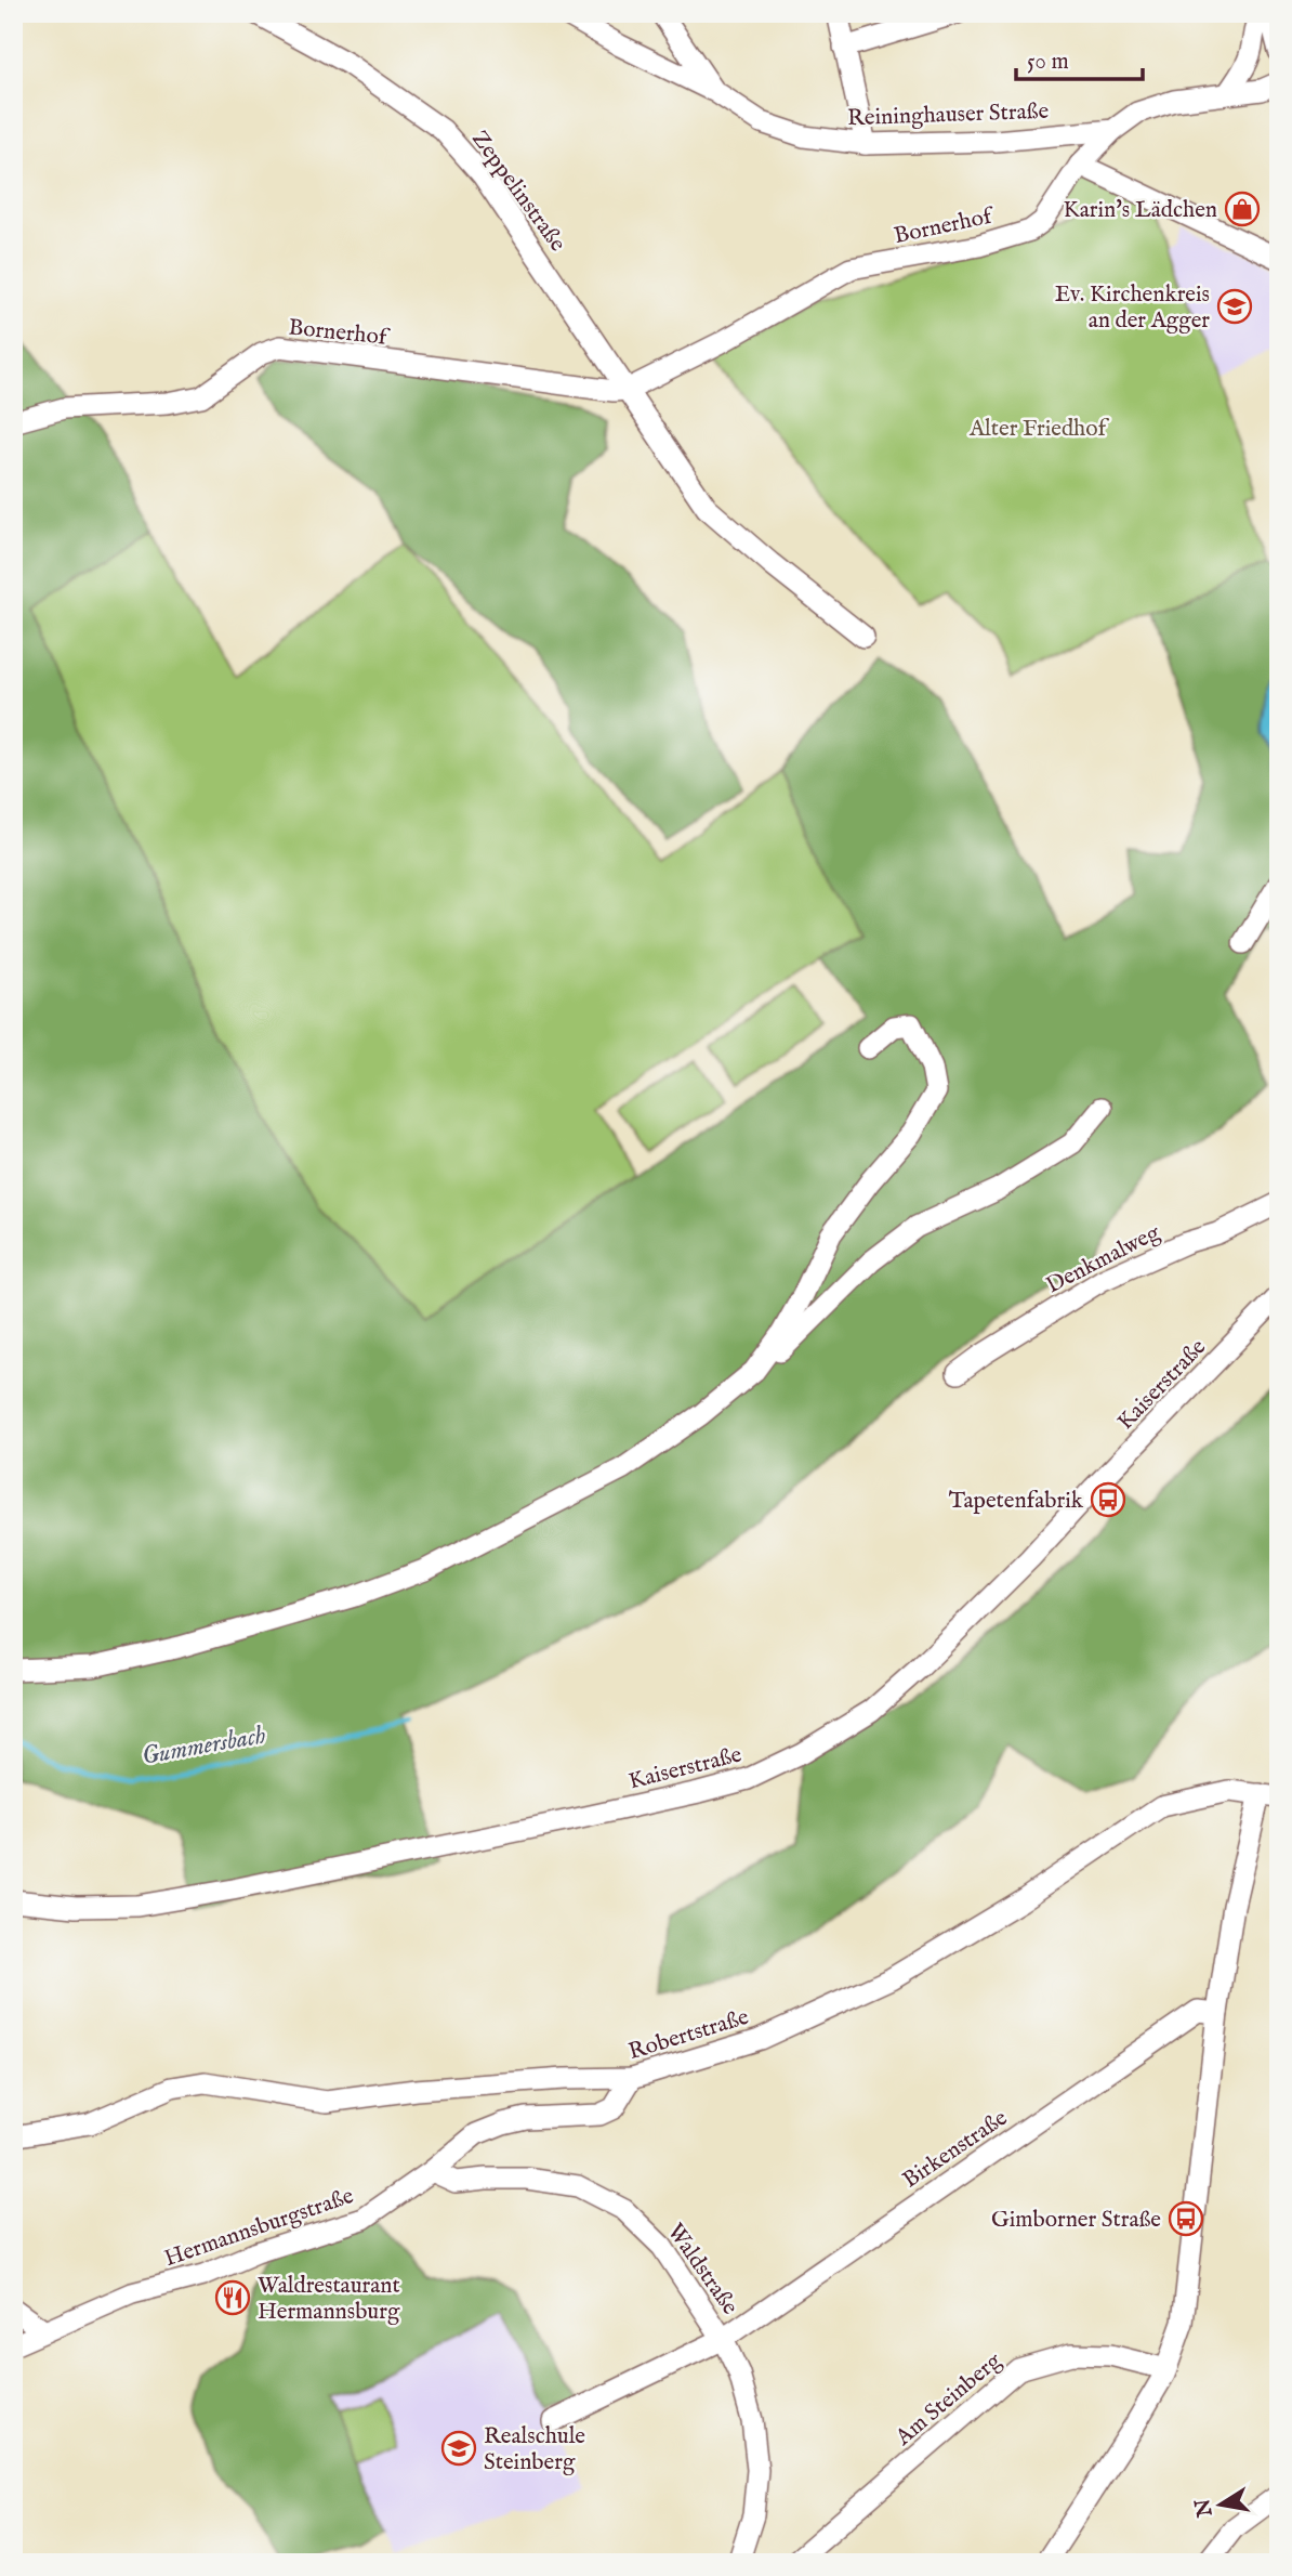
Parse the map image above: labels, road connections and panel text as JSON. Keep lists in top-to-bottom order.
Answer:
{
  "streets": {
    "street": [
      "Reininghauser Straße",
      "Zeppelinstraße",
      "Bornerhof",
      "Denkmalweg",
      "Kaiserstraße",
      "Robertstraße",
      "Birkenstraße",
      "Hermannsburgstraße",
      "Waldstraße",
      "Am Steinberg"
    ]
  },
  "crossings": [
    ["Reininghauser Straße", "Bornerhof"],
    ["Zeppelinstraße", "Bornerhof"],
    ["Robertstraße", "Hermannsburgstraße"],
    ["Birkenstraße", "Waldstraße"],
    ["Hermannsburgstraße", "Waldstraße"]
  ],
  "water": ["Gummersbach"],
  "parks": ["Alter Friedhof"],
  "places": {
    "shop": ["Karin's Lädchen"],
    "school or university": ["Ev. Kirchenkreis an der Agger", "Realschule Steinberg"],
    "bus stop": ["Tapetenfabrik", "Gimborner Straße"],
    "restaurant": ["Waldrestaurant Hermannsburg"]
  },
  "scale_bar": "50 m",
  "north": "left"
}
